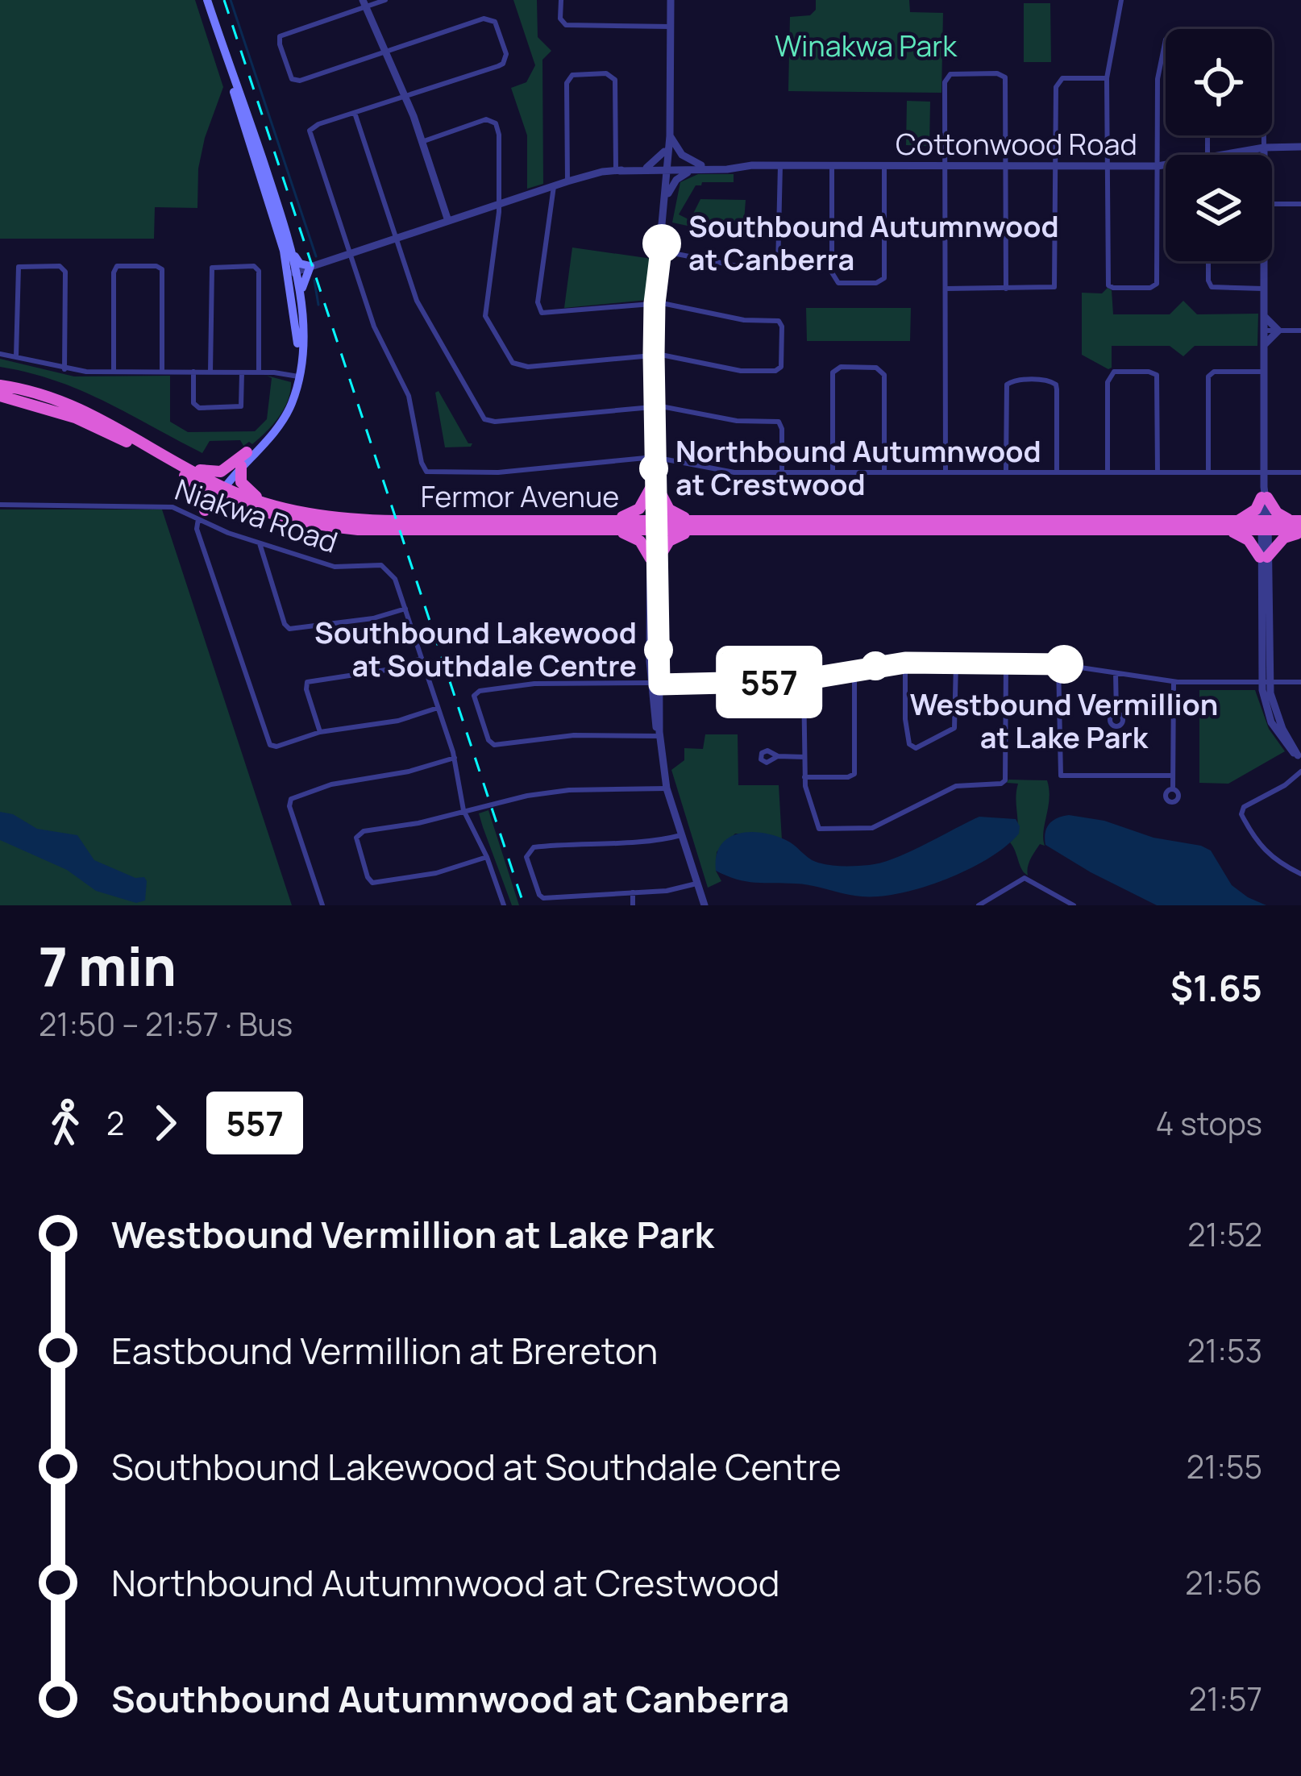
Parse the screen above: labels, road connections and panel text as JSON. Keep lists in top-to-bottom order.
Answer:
{
  "streets": {
    "highway": ["Fermor Avenue"],
    "street": ["Cottonwood Road", "Niakwa Road"]
  },
  "crossings": [
    ["Fermor Avenue", "Niakwa Road"]
  ],
  "parks": ["Winakwa Park"],
  "places": [
    "Southbound Autumnwood at Canberra",
    "Northbound Autumnwood at Crestwood",
    "Southbound Lakewood at Southdale Centre",
    "Westbound Vermillion at Lake Park"
  ],
  "lines": ["bus line 557"],
  "page": {
    "on_map": "557",
    "heading": ["7 min", "21:50 – 21:57 · Bus", "$1.65"],
    "legs": ["2", "557", "4 stops"],
    "list": [
      {
        "name": "Westbound Vermillion at Lake Park",
        "value": "21:52"
      },
      {
        "name": "Eastbound Vermillion at Brereton",
        "value": "21:53"
      },
      {
        "name": "Southbound Lakewood at Southdale Centre",
        "value": "21:55"
      },
      {
        "name": "Northbound Autumnwood at Crestwood",
        "value": "21:56"
      },
      {
        "name": "Southbound Autumnwood at Canberra",
        "value": "21:57"
      }
    ]
  }
}
